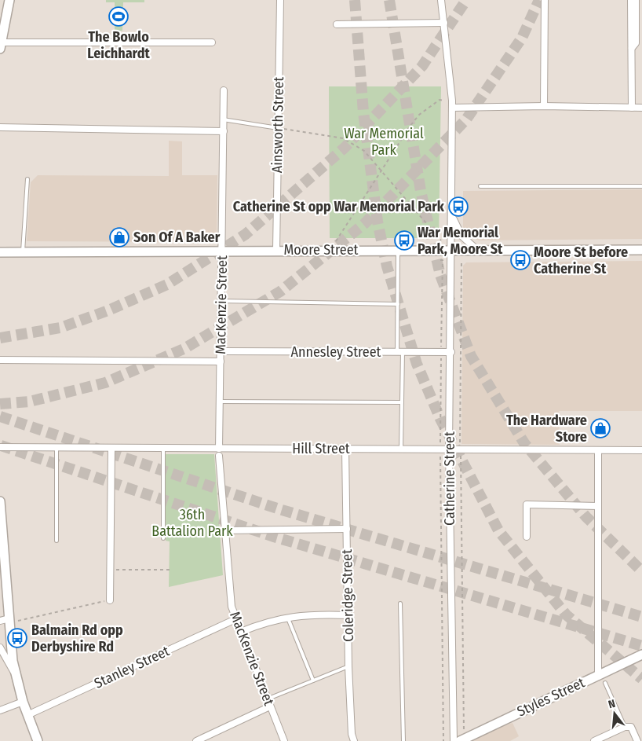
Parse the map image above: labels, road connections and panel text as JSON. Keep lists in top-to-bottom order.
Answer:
{
  "streets": {
    "main road": ["Moore Street", "Styles Street"],
    "street": [
      "Ainsworth Street",
      "MacKenzie Street",
      "Annesley Street",
      "Hill Street",
      "Catherine Street",
      "Coleridge Street",
      "Stanley Street"
    ]
  },
  "crossings": [
    ["Ainsworth Street", "Moore Street"],
    ["Moore Street", "MacKenzie Street"],
    ["Moore Street", "Catherine Street"],
    ["MacKenzie Street", "Annesley Street"],
    ["MacKenzie Street", "Hill Street"],
    ["MacKenzie Street", "Stanley Street"],
    ["Annesley Street", "Catherine Street"],
    ["Hill Street", "Catherine Street"],
    ["Hill Street", "Coleridge Street"]
  ],
  "parks": ["War Memorial Park", "36th Battalion Park"],
  "places": {
    "sports": ["The Bowlo Leichhardt"],
    "bus stop": [
      "Catherine St opp War Memorial Park",
      "War Memorial Park, Moore St",
      "Moore St before Catherine St",
      "Balmain Rd opp Derbyshire Rd"
    ],
    "shop": ["Son Of A Baker", "The Hardware Store"]
  },
  "north": "top"
}
